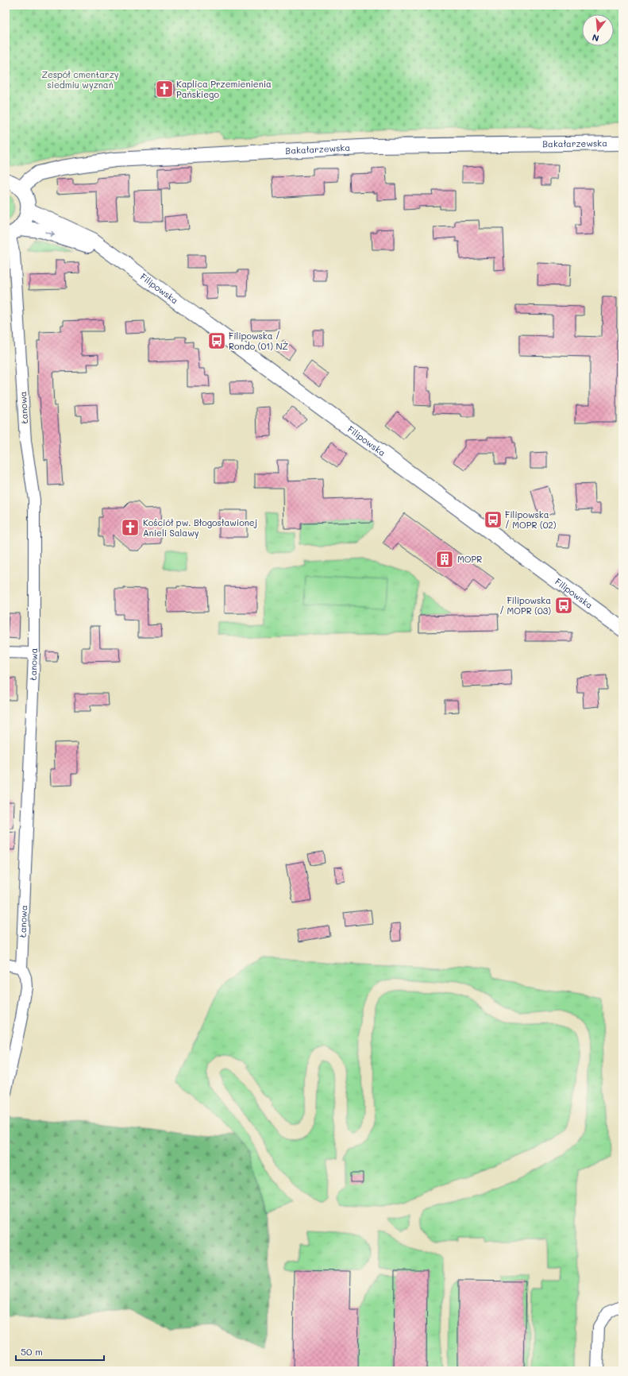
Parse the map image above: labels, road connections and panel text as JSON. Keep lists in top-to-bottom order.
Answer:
{
  "streets": {
    "street": ["Bakałarzewska", "Filipowska", "Łanowa"]
  },
  "crossings": [
    ["Filipowska", "Łanowa"]
  ],
  "parks": ["Zespół cmentarzy siedmiu wyznań"],
  "places": {
    "church": ["Kaplica Przemienienia Pańskiego", "Kościół pw. Błogosławionej Anieli Salawy"],
    "bus stop": ["Filipowska / Rondo (01) NŻ", "Filipowska / MOPR (02)", "Filipowska / MOPR (03)"],
    "building": ["MOPR"]
  },
  "scale_bar": "50 m",
  "north": "bottom"
}
